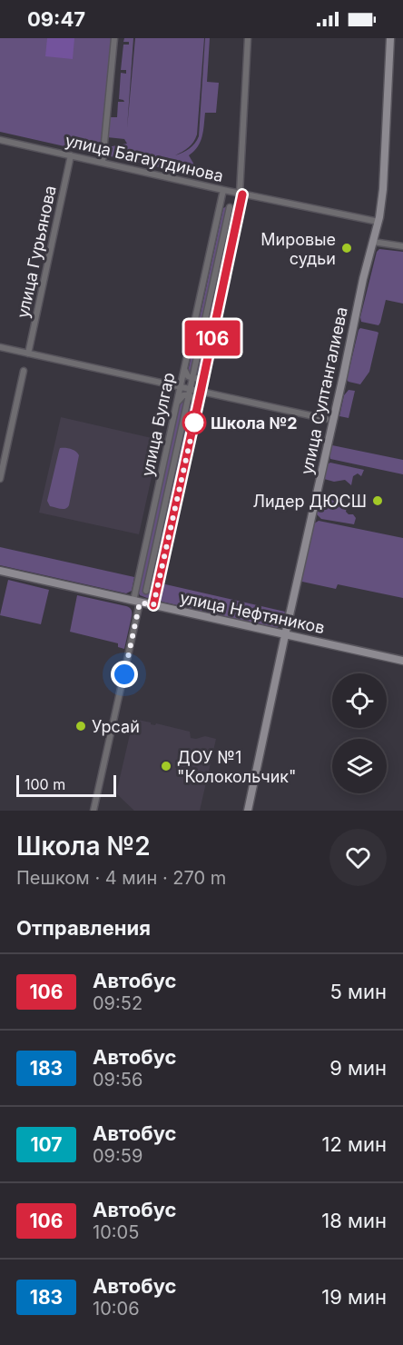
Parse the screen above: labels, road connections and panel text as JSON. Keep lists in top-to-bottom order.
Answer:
{
  "streets": {
    "street": [
      "улица Багаутдинова",
      "улица Гурьянова",
      "улица Султангалиева",
      "улица Булгар",
      "улица Нефтяников"
    ]
  },
  "crossings": [
    ["улица Багаутдинова", "улица Гурьянова"],
    ["улица Багаутдинова", "улица Султангалиева"],
    ["улица Багаутдинова", "улица Булгар"],
    ["улица Султангалиева", "улица Нефтяников"],
    ["улица Булгар", "улица Нефтяников"]
  ],
  "places": [
    "Мировые судьи",
    "Школа №2",
    "Лидер ДЮСШ",
    "Урсай",
    "ДОУ №1 \"Колокольчик\""
  ],
  "lines": ["bus line 106"],
  "scale_bar": "100 m",
  "page": {
    "status": "09:47",
    "on_map": "106",
    "scale": "100 m",
    "heading": [
      ["Школа №2", "Пешком · 4 мин · 270 m"],
      "Отправления"
    ],
    "list": [
      {
        "mark": "106",
        "name": "Автобус",
        "note": "09:52",
        "value": "5 мин"
      },
      {
        "mark": "183",
        "name": "Автобус",
        "note": "09:56",
        "value": "9 мин"
      },
      {
        "mark": "107",
        "name": "Автобус",
        "note": "09:59",
        "value": "12 мин"
      },
      {
        "mark": "106",
        "name": "Автобус",
        "note": "10:05",
        "value": "18 мин"
      },
      {
        "mark": "183",
        "name": "Автобус",
        "note": "10:06",
        "value": "19 мин"
      }
    ]
  }
}
